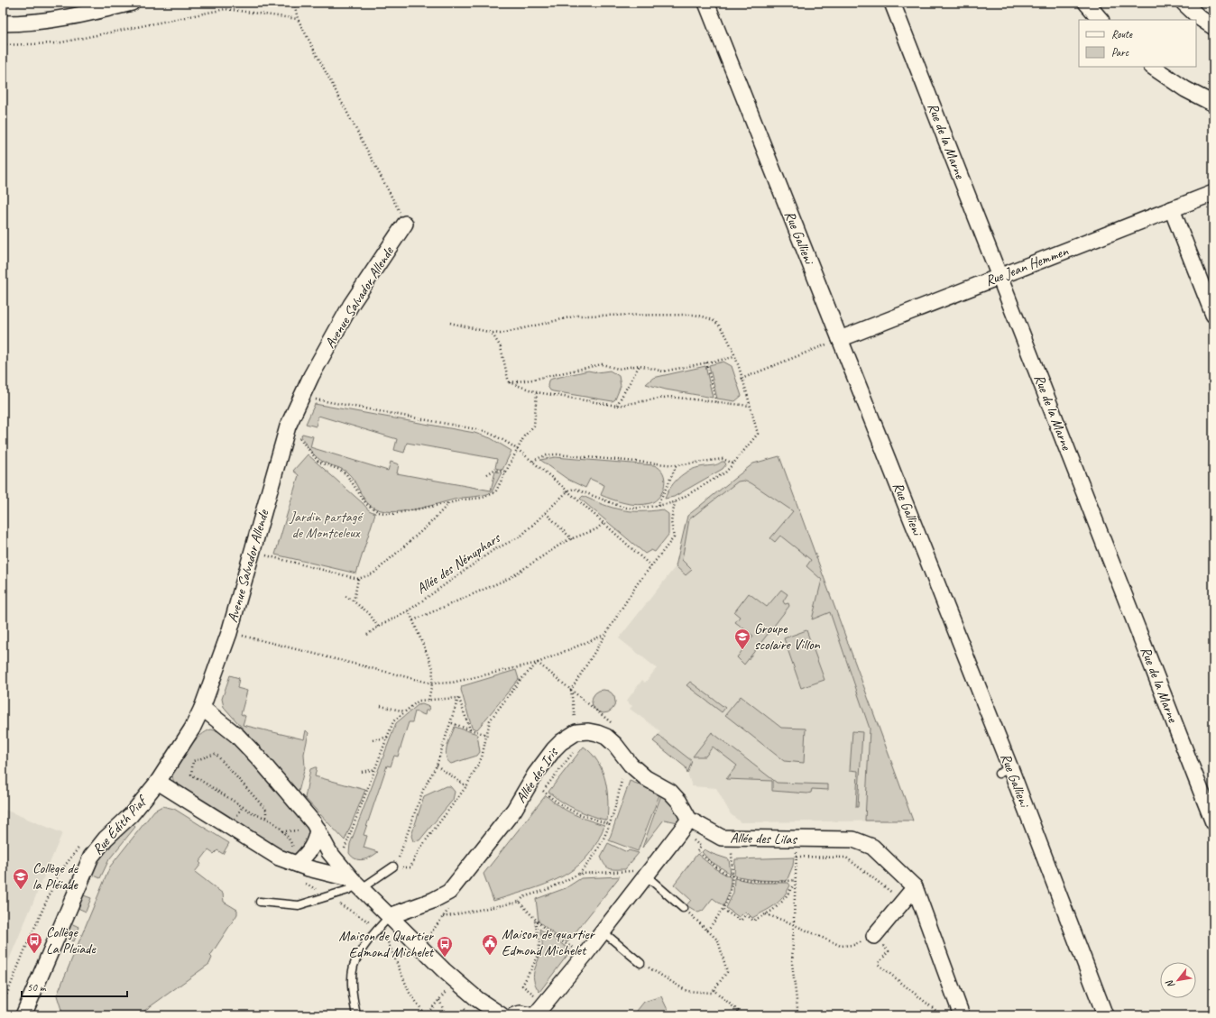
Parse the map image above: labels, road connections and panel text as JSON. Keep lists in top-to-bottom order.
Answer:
{
  "streets": {
    "street": [
      "Rue de la Marne",
      "Rue Gallieni",
      "Rue Jean Hemmen",
      "Avenue Salvador Allende",
      "Allée des Iris",
      "Rue Édith Piaf",
      "Allée des Lilas"
    ],
    "path": ["Allée des Nénuphars"]
  },
  "crossings": [
    ["Rue de la Marne", "Rue Jean Hemmen"],
    ["Rue Gallieni", "Rue Jean Hemmen"],
    ["Avenue Salvador Allende", "Rue Édith Piaf"],
    ["Allée des Iris", "Allée des Lilas"]
  ],
  "parks": ["Jardin partagé de Montceleux"],
  "places": {
    "school or university": ["Groupe scolaire Villon", "Collège de la Pléiade"],
    "bus stop": ["Collège La Pleïade", "Maison de Quartier Edmond Michelet"],
    "public building": ["Maison de quartier Edmond Michelet"]
  },
  "legend": ["Route", "Parc"],
  "scale_bar": "50 m",
  "north": "bottom left"
}
